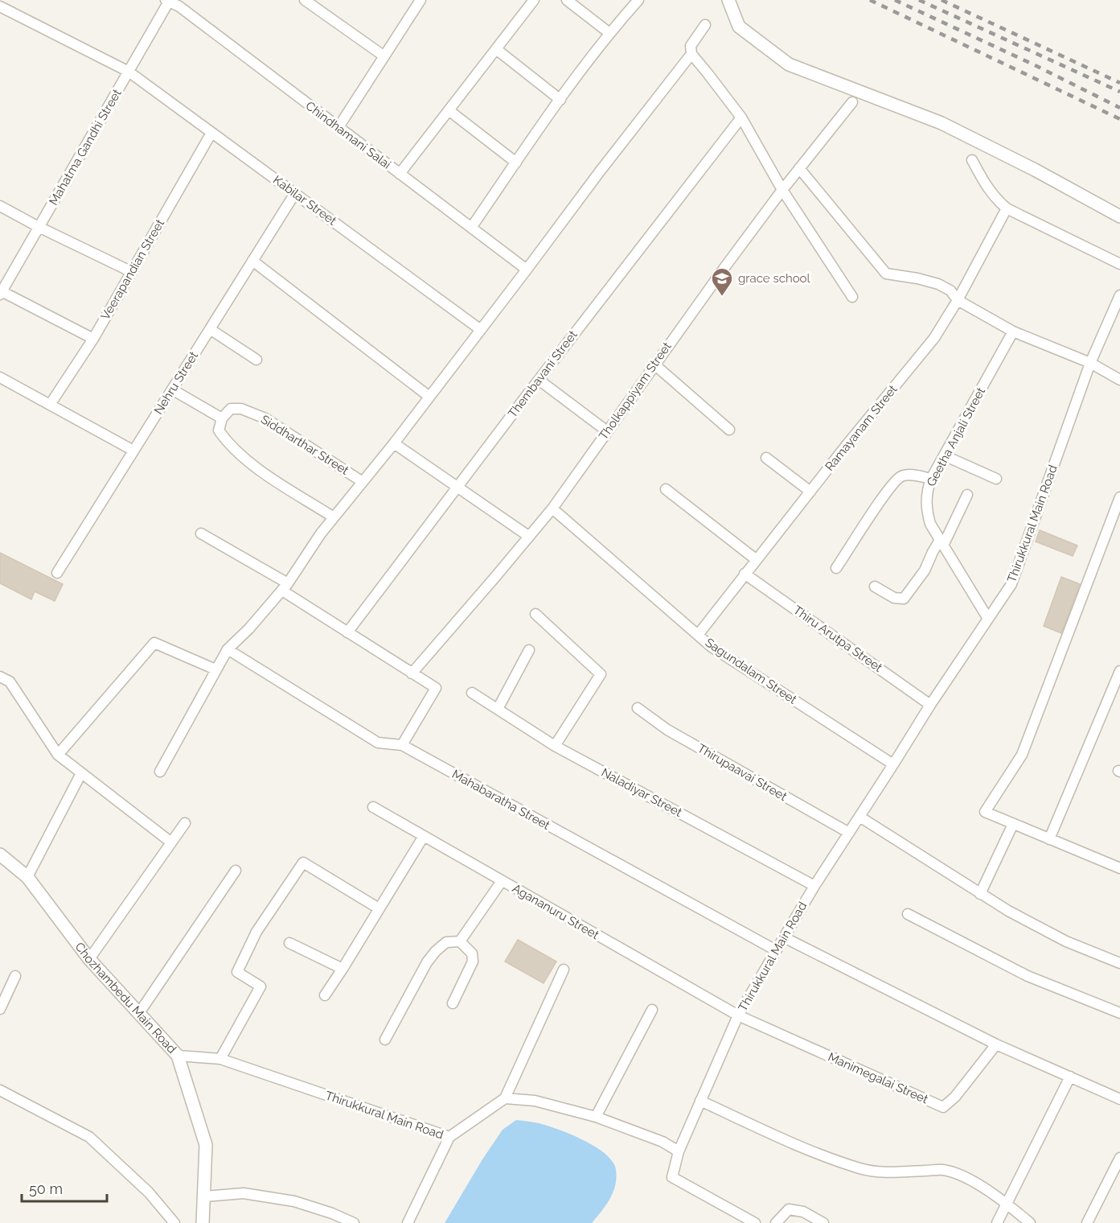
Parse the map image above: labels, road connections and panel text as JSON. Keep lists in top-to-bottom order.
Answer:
{
  "streets": {
    "street": [
      "Chindhamani Salai",
      "Mahatma Gandhi Street",
      "Kabilar Street",
      "Veerapandian Street",
      "Thembavani Street",
      "Nehru Street",
      "Tholkappiyam Street",
      "Ramayanam Street",
      "Geetha Anjali Street",
      "Siddharthar Street",
      "Thirukkural Main Road",
      "Thiru Arutpa Street",
      "Sagundalam Street",
      "Thirupaavai Street",
      "Naladiyar Street",
      "Mahabaratha Street",
      "Agananuru Street",
      "Chozhambedu Main Road",
      "Manimegalai Street"
    ]
  },
  "crossings": [
    ["Chindhamani Salai", "Mahatma Gandhi Street"],
    ["Mahatma Gandhi Street", "Kabilar Street"],
    ["Kabilar Street", "Veerapandian Street"],
    ["Kabilar Street", "Nehru Street"],
    ["Tholkappiyam Street", "Sagundalam Street"],
    ["Ramayanam Street", "Thiru Arutpa Street"],
    ["Ramayanam Street", "Sagundalam Street"],
    ["Geetha Anjali Street", "Thirukkural Main Road"],
    ["Thirukkural Main Road", "Thiru Arutpa Street"],
    ["Thirukkural Main Road", "Sagundalam Street"],
    ["Thirukkural Main Road", "Thirupaavai Street"],
    ["Thirukkural Main Road", "Naladiyar Street"],
    ["Thirukkural Main Road", "Mahabaratha Street"],
    ["Thirukkural Main Road", "Agananuru Street"],
    ["Thirukkural Main Road", "Chozhambedu Main Road"],
    ["Thirukkural Main Road", "Manimegalai Street"],
    ["Agananuru Street", "Manimegalai Street"]
  ],
  "places": {
    "school or university": ["grace school"]
  },
  "scale_bar": "50 m"
}
